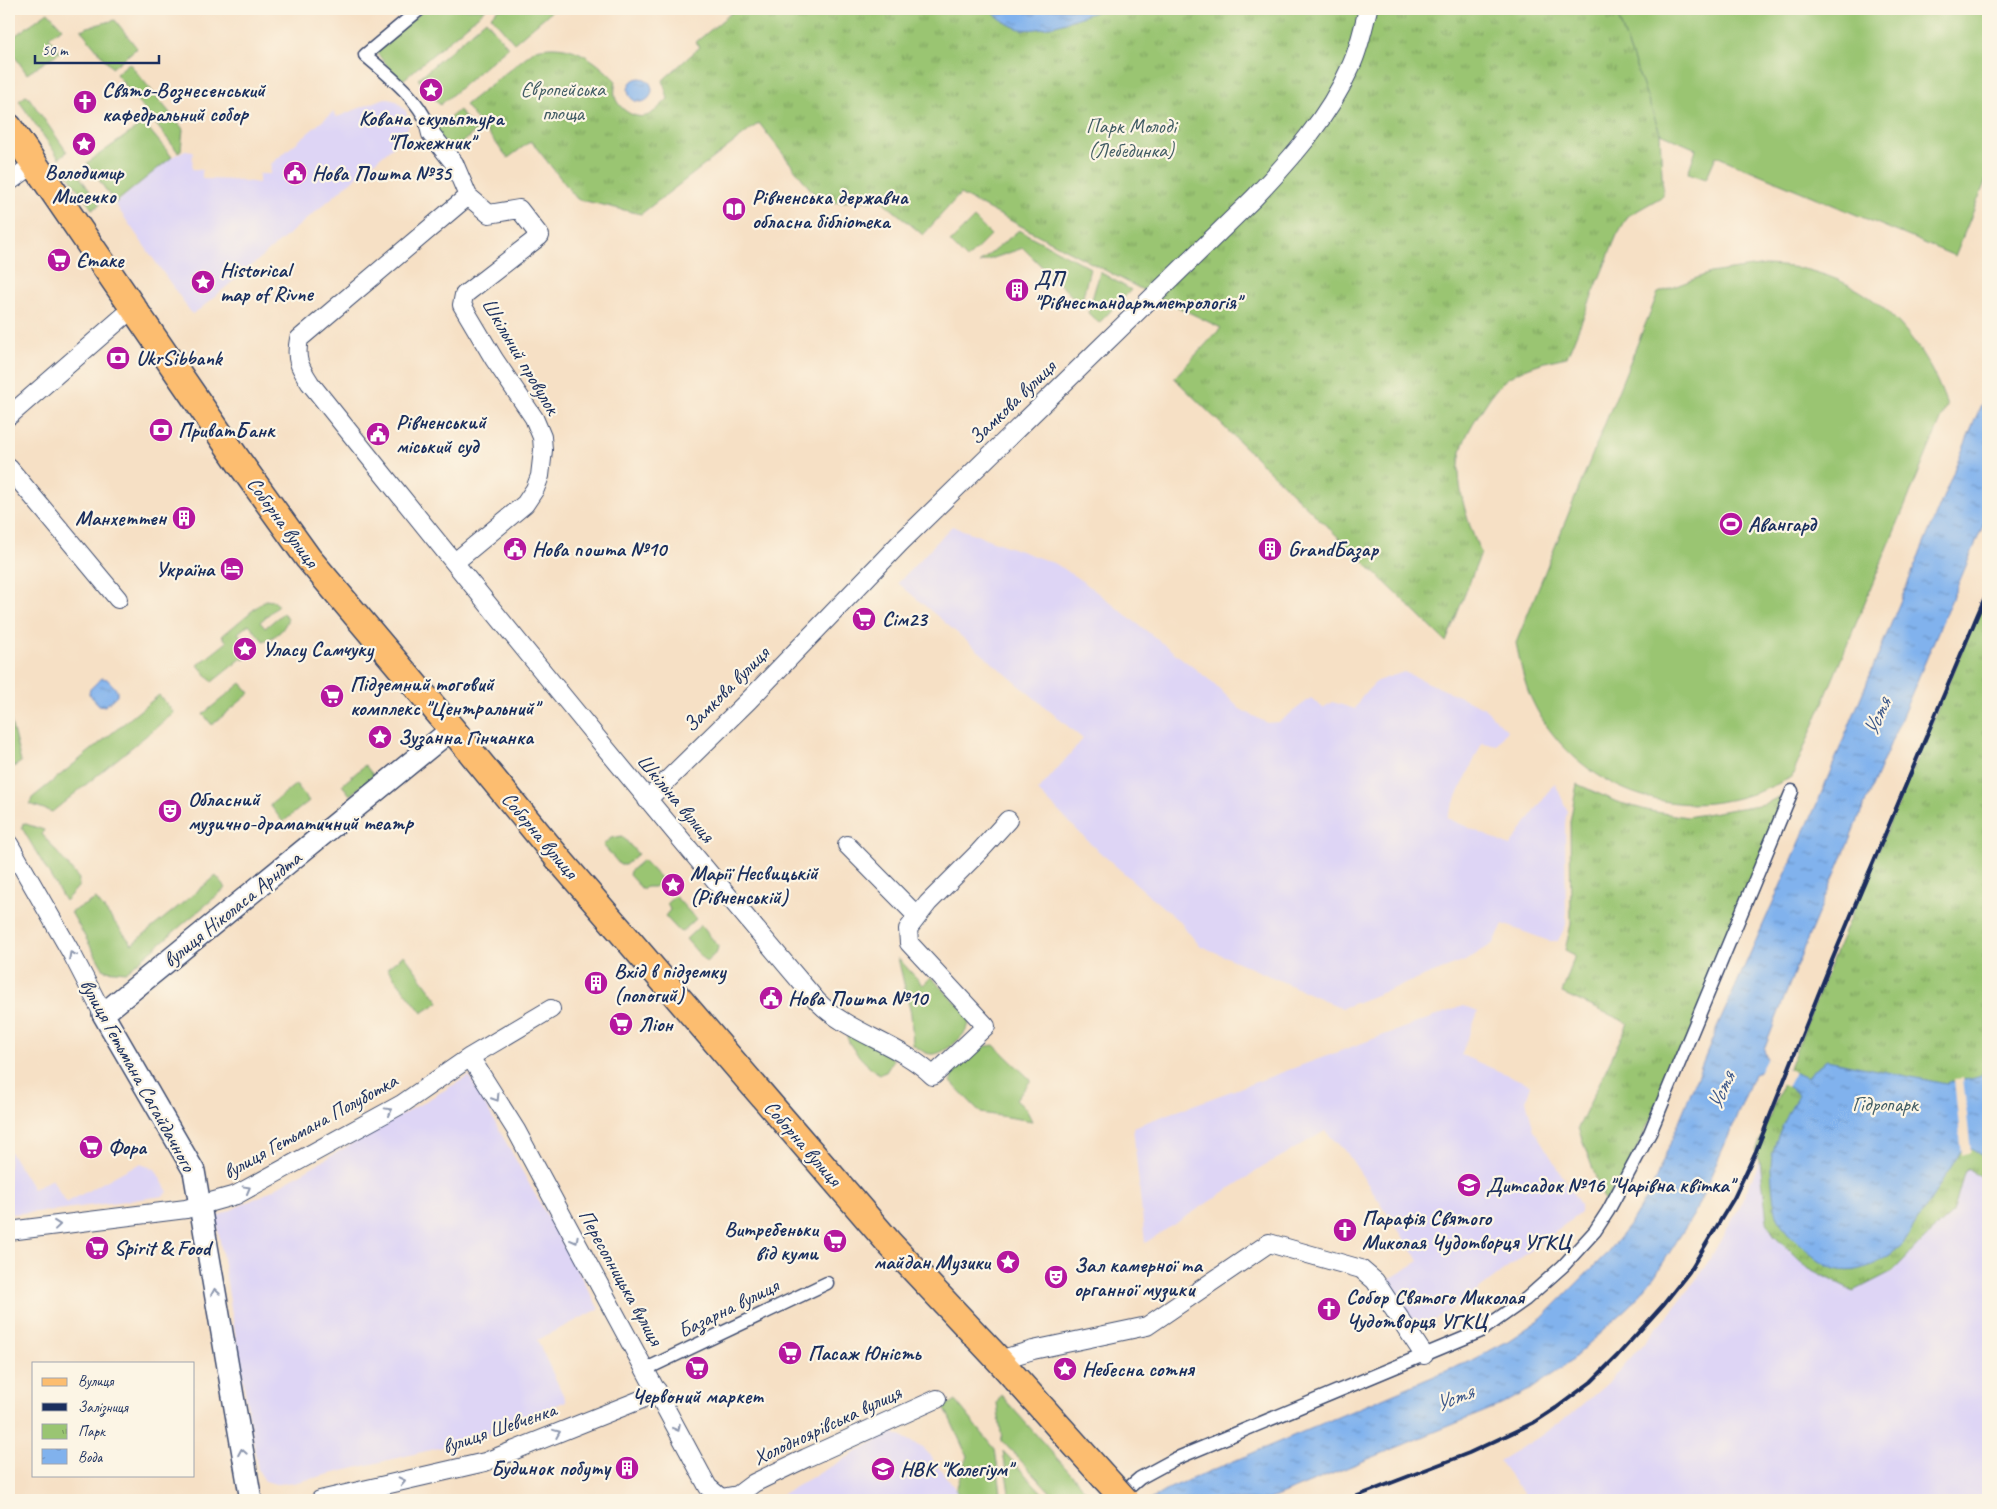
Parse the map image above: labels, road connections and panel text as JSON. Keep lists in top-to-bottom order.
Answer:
{
  "streets": {
    "main road": ["Соборна вулиця"],
    "street": [
      "Шкільний провулок",
      "Замкова вулиця",
      "Шкільна вулиця",
      "вулиця Ніколаса Арндта",
      "вулиця Гетьмана Сагайдачного",
      "вулиця Гетьмана Полуботка",
      "Пересопницька вулиця",
      "Базарна вулиця",
      "Холодноярівська вулиця",
      "вулиця Шевченка"
    ]
  },
  "crossings": [
    ["Шкільний провулок", "Шкільна вулиця"],
    ["Замкова вулиця", "Шкільна вулиця"],
    ["Соборна вулиця", "вулиця Ніколаса Арндта"],
    ["вулиця Ніколаса Арндта", "вулиця Гетьмана Сагайдачного"],
    ["вулиця Гетьмана Сагайдачного", "вулиця Гетьмана Полуботка"],
    ["вулиця Гетьмана Полуботка", "Пересопницька вулиця"],
    ["Пересопницька вулиця", "Базарна вулиця"],
    ["Пересопницька вулиця", "Холодноярівська вулиця"],
    ["Пересопницька вулиця", "вулиця Шевченка"]
  ],
  "one_way": [
    "вулиця Гетьмана Сагайдачного",
    "вулиця Гетьмана Полуботка",
    "Пересопницька вулиця",
    "вулиця Шевченка"
  ],
  "water": ["Устя"],
  "parks": ["Європейська площа", "Парк Молоді (Лебединка)", "Гідропарк"],
  "places": {
    "place": [
      "Кована скульптура \"Пожежник\"",
      "Володимир Мисечко",
      "Historical map of Rivne",
      "Уласу Самчуку",
      "Зузанна Гінчанка",
      "Марії Несвицькій (Рівненській)",
      "майдан Музики",
      "Небесна сотня"
    ],
    "church": ["Свято-Вознесенський кафедральний собор", "Парафія Святого Миколая Чудотворця УГКЦ", "Собор Святого Миколая Чудотворця УГКЦ"],
    "public building": [
      "Нова Пошта №35",
      "Рівненський міський суд",
      "Нова пошта №10",
      "Нова Пошта №10"
    ],
    "library": ["Рівненська державна обласна бібліотека"],
    "supermarket": [
      "Єтаке",
      "Сім23",
      "Підземний тоговий комплекс \"Центральний\"",
      "Ліон",
      "Фора",
      "Витребеньки від куми",
      "Spirit & Food",
      "Пасаж Юність",
      "Червоний маркет"
    ],
    "building": [
      "ДП \"Рівнестандартметрологія\"",
      "Манхеттен",
      "GrandБазар",
      "Вхід в підземку (пологий)",
      "Будинок побуту"
    ],
    "bank": ["UkrSibbank", "ПриватБанк"],
    "sports": ["Авангард"],
    "hotel": ["Україна"],
    "theatre": ["Обласний музично-драматичний театр", "Зал камерної та органної музики"],
    "school or university": ["Дитсадок №16 \"Чарівна квітка\"", "НВК \"Колегіум\""]
  },
  "legend": [
    "Вулиця",
    "Залізниця",
    "Парк",
    "Вода"
  ],
  "scale_bar": "50 m"
}
